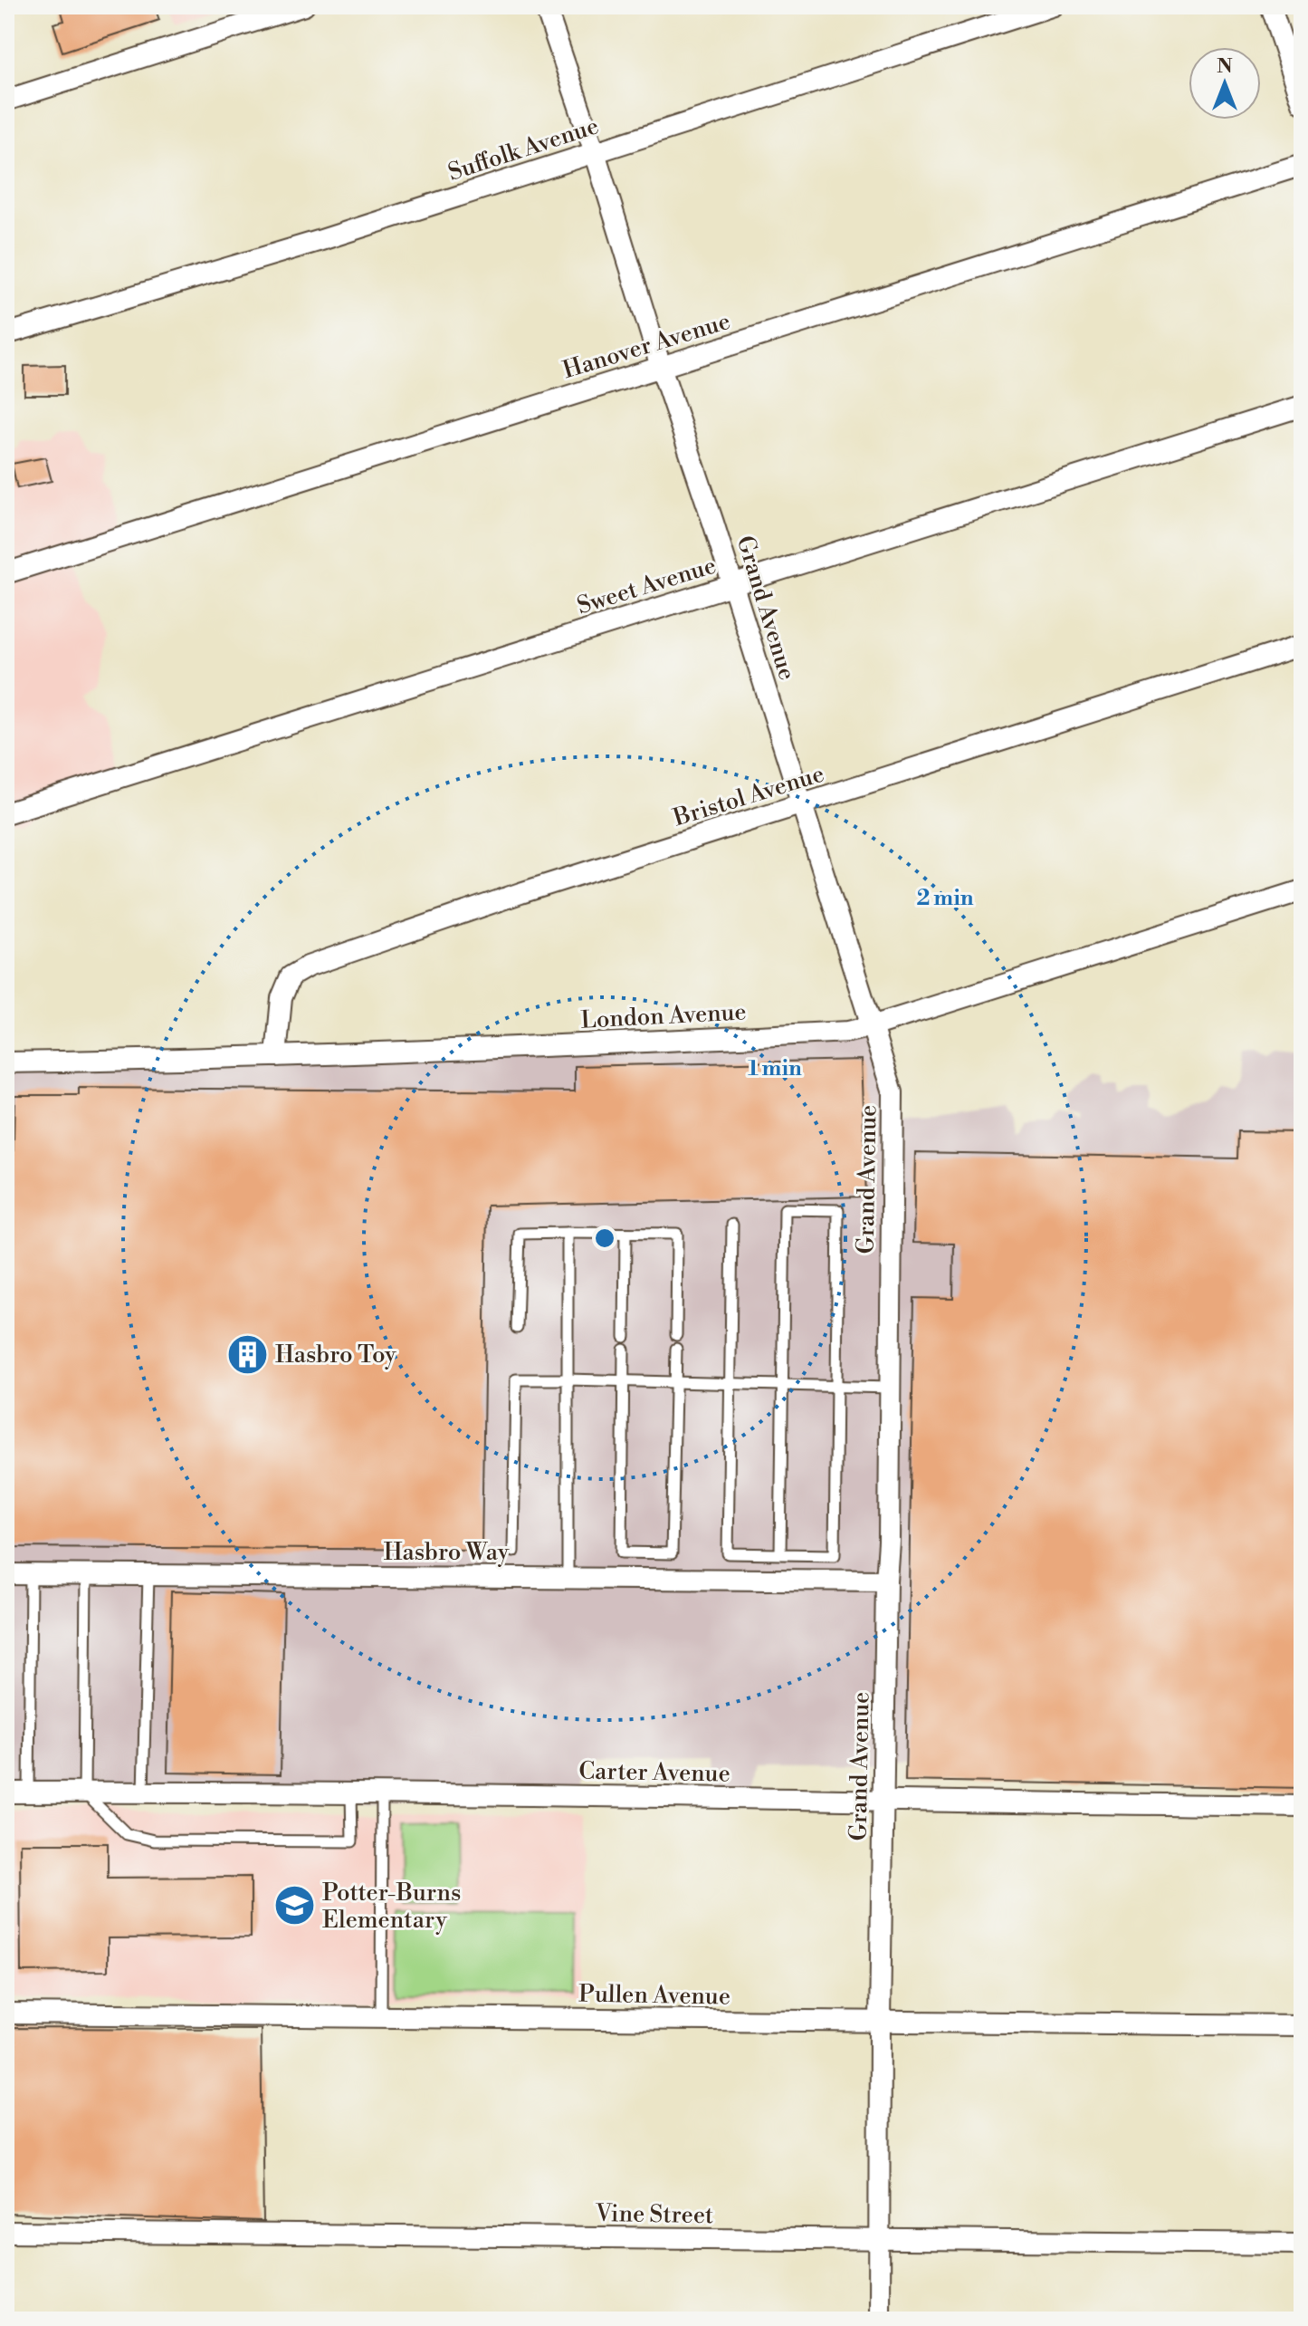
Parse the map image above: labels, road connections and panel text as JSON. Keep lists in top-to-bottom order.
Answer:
{
  "streets": {
    "street": [
      "Suffolk Avenue",
      "Hanover Avenue",
      "Sweet Avenue",
      "Grand Avenue",
      "Bristol Avenue",
      "London Avenue",
      "Hasbro Way",
      "Carter Avenue",
      "Pullen Avenue",
      "Vine Street"
    ]
  },
  "crossings": [
    ["Suffolk Avenue", "Grand Avenue"],
    ["Hanover Avenue", "Grand Avenue"],
    ["Sweet Avenue", "Grand Avenue"],
    ["Grand Avenue", "Bristol Avenue"],
    ["Grand Avenue", "London Avenue"],
    ["Grand Avenue", "Hasbro Way"],
    ["Grand Avenue", "Carter Avenue"],
    ["Grand Avenue", "Pullen Avenue"],
    ["Grand Avenue", "Vine Street"],
    ["Bristol Avenue", "London Avenue"]
  ],
  "places": {
    "building": ["Hasbro Toy"],
    "school or university": ["Potter-Burns Elementary"]
  },
  "north": "top",
  "rings": ["2 min", "1 min"]
}
